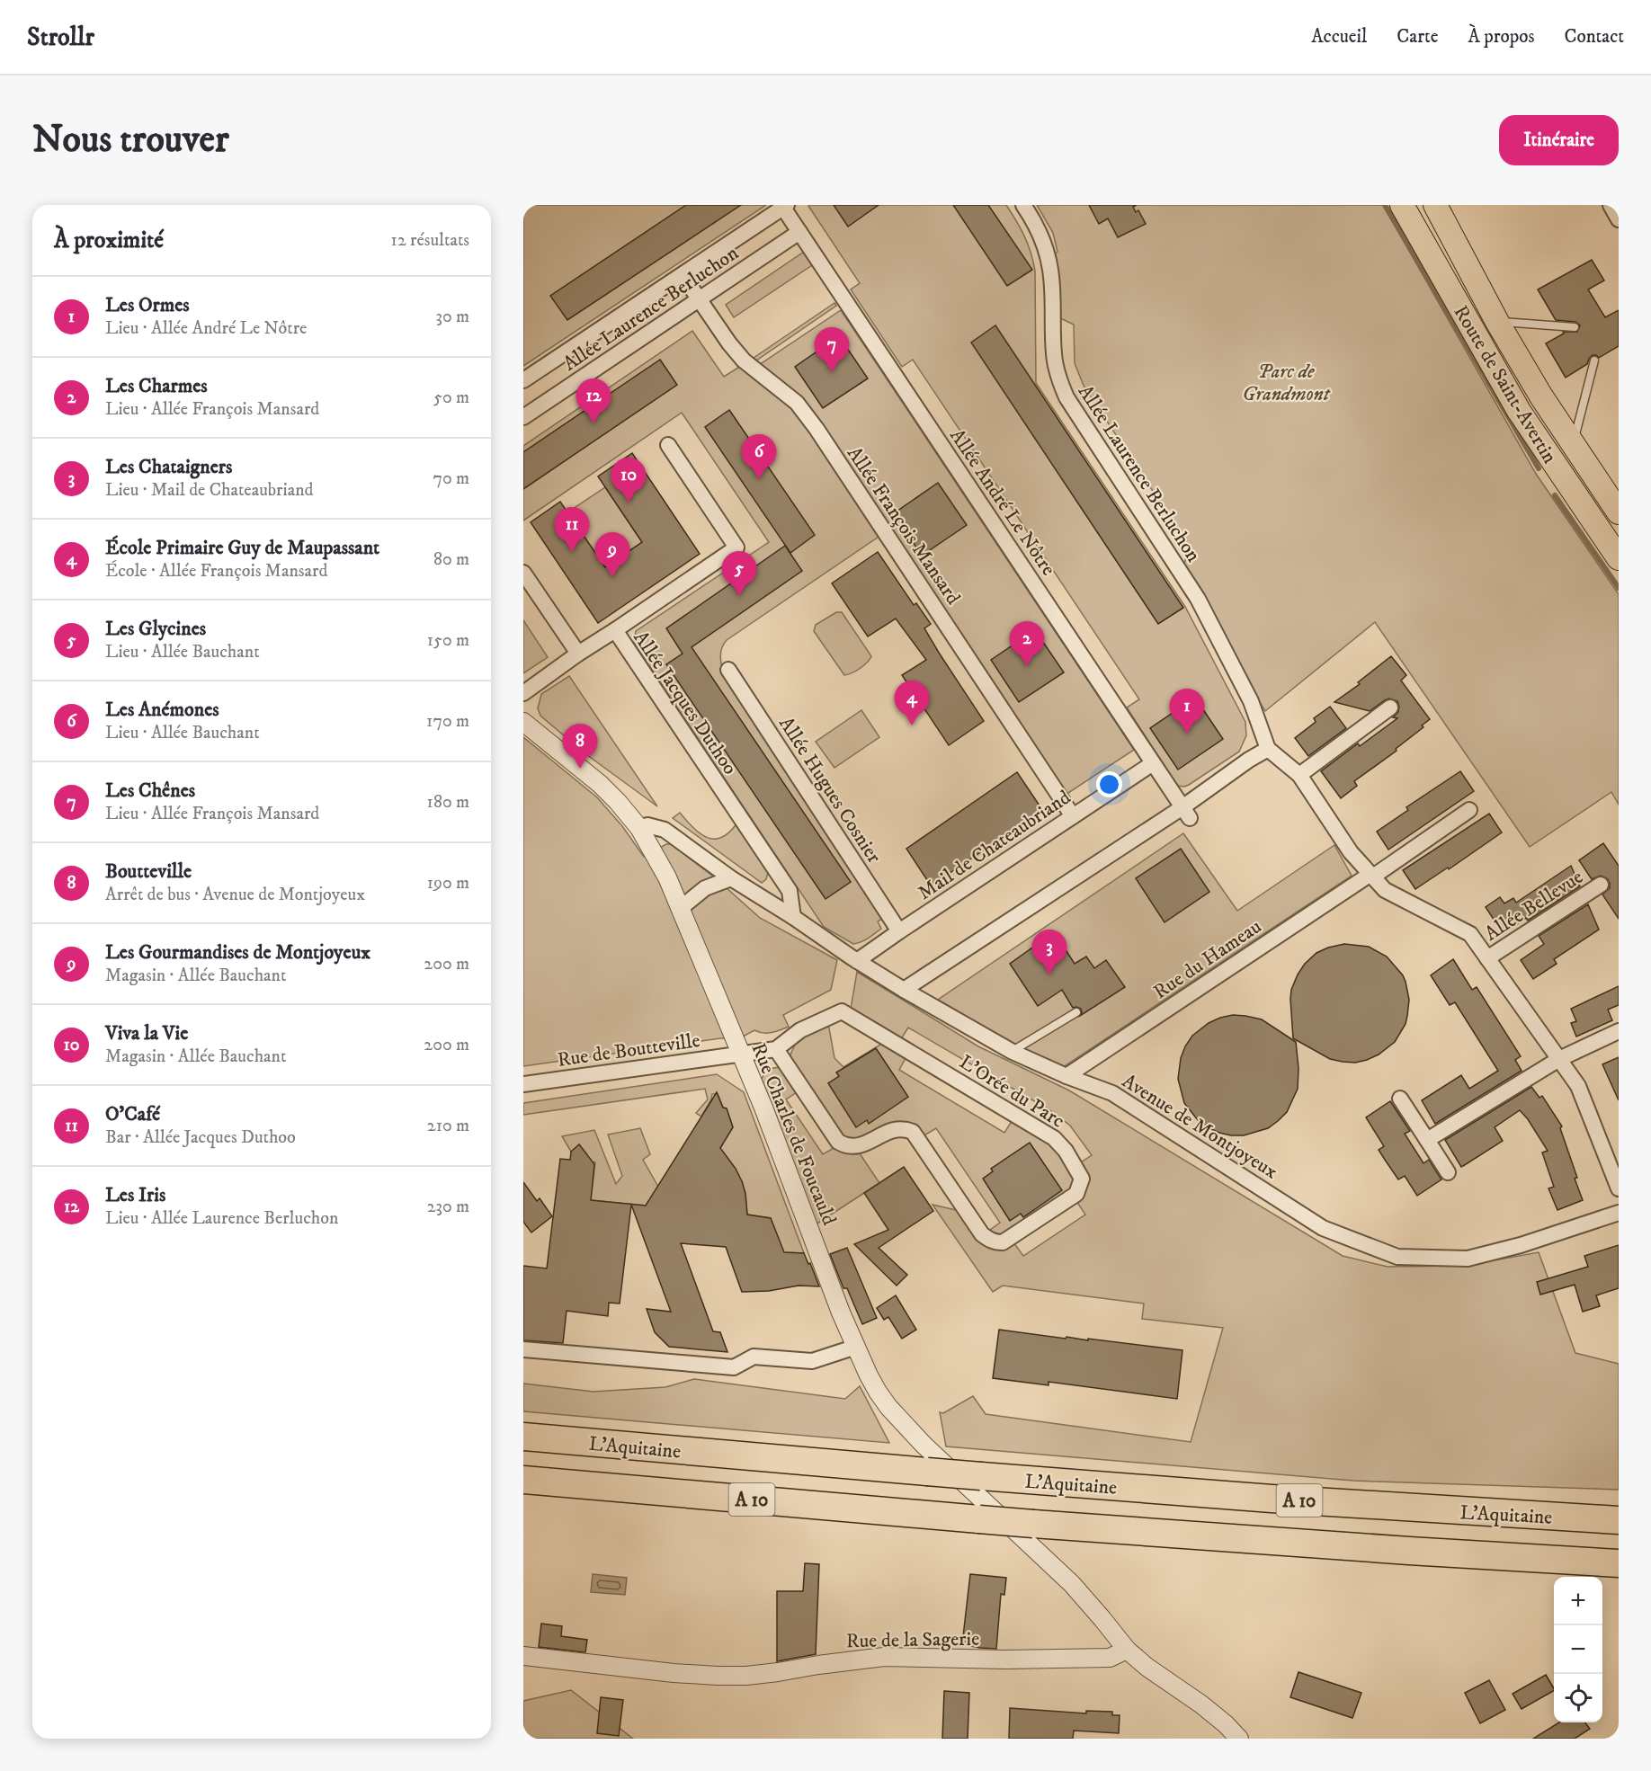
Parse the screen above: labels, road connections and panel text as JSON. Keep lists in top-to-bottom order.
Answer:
{
  "streets": {
    "highway": ["L'Aquitaine", "A 10"],
    "main road": ["Route de Saint-Avertin"],
    "street": [
      "Allée Laurence Berluchon",
      "Allée André Le Nôtre",
      "Allée François Mansard",
      "Allée Jacques Duthoo",
      "Allée Hugues Cosnier",
      "Mail de Chateaubriand",
      "Allée Bellevue",
      "Rue du Hameau",
      "Rue de Boutteville",
      "L'Orée du Parc",
      "Avenue de Montjoyeux",
      "Rue Charles de Foucauld",
      "Rue de la Sagerie"
    ]
  },
  "crossings": [
    ["Allée Laurence Berluchon", "Allée André Le Nôtre"],
    ["Allée Laurence Berluchon", "Allée François Mansard"],
    ["Allée Laurence Berluchon", "Allée Bellevue"],
    ["Allée André Le Nôtre", "Mail de Chateaubriand"],
    ["Allée François Mansard", "Mail de Chateaubriand"],
    ["Allée Jacques Duthoo", "Avenue de Montjoyeux"],
    ["Allée Hugues Cosnier", "Mail de Chateaubriand"],
    ["Mail de Chateaubriand", "Avenue de Montjoyeux"],
    ["Allée Bellevue", "Rue du Hameau"],
    ["Rue du Hameau", "Avenue de Montjoyeux"],
    ["Rue de Boutteville", "L'Orée du Parc"],
    ["Rue de Boutteville", "Rue Charles de Foucauld"],
    ["L'Orée du Parc", "Rue Charles de Foucauld"],
    ["Avenue de Montjoyeux", "Rue Charles de Foucauld"],
    ["Rue Charles de Foucauld", "Rue de la Sagerie"]
  ],
  "parks": ["Parc de Grandmont"],
  "page": {
    "header": "Strollr",
    "nav": [
      "Accueil",
      "Carte",
      "À propos",
      "Contact"
    ],
    "buttons": "Itinéraire",
    "title": "Nous trouver",
    "heading": ["À proximité", "12 résultats"],
    "list": [
      {
        "mark": "1",
        "name": "Les Ormes",
        "note": "Lieu · Allée André Le Nôtre",
        "value": "30 m"
      },
      {
        "mark": "2",
        "name": "Les Charmes",
        "note": "Lieu · Allée François Mansard",
        "value": "50 m"
      },
      {
        "mark": "3",
        "name": "Les Chataigners",
        "note": "Lieu · Mail de Chateaubriand",
        "value": "70 m"
      },
      {
        "mark": "4",
        "name": "École Primaire Guy de Maupassant",
        "note": "École · Allée François Mansard",
        "value": "80 m"
      },
      {
        "mark": "5",
        "name": "Les Glycines",
        "note": "Lieu · Allée Bauchant",
        "value": "150 m"
      },
      {
        "mark": "6",
        "name": "Les Anémones",
        "note": "Lieu · Allée Bauchant",
        "value": "170 m"
      },
      {
        "mark": "7",
        "name": "Les Chênes",
        "note": "Lieu · Allée François Mansard",
        "value": "180 m"
      },
      {
        "mark": "8",
        "name": "Boutteville",
        "note": "Arrêt de bus · Avenue de Montjoyeux",
        "value": "190 m"
      },
      {
        "mark": "9",
        "name": "Les Gourmandises de Montjoyeux",
        "note": "Magasin · Allée Bauchant",
        "value": "200 m"
      },
      {
        "mark": "10",
        "name": "Viva la Vie",
        "note": "Magasin · Allée Bauchant",
        "value": "200 m"
      },
      {
        "mark": "11",
        "name": "O’Café",
        "note": "Bar · Allée Jacques Duthoo",
        "value": "210 m"
      },
      {
        "mark": "12",
        "name": "Les Iris",
        "note": "Lieu · Allée Laurence Berluchon",
        "value": "230 m"
      }
    ],
    "pins": [
      "7",
      "12",
      "6",
      "10",
      "11",
      "9",
      "5",
      "2",
      "4",
      "1",
      "8",
      "3"
    ],
    "map_buttons": ["+", "−"]
  }
}
